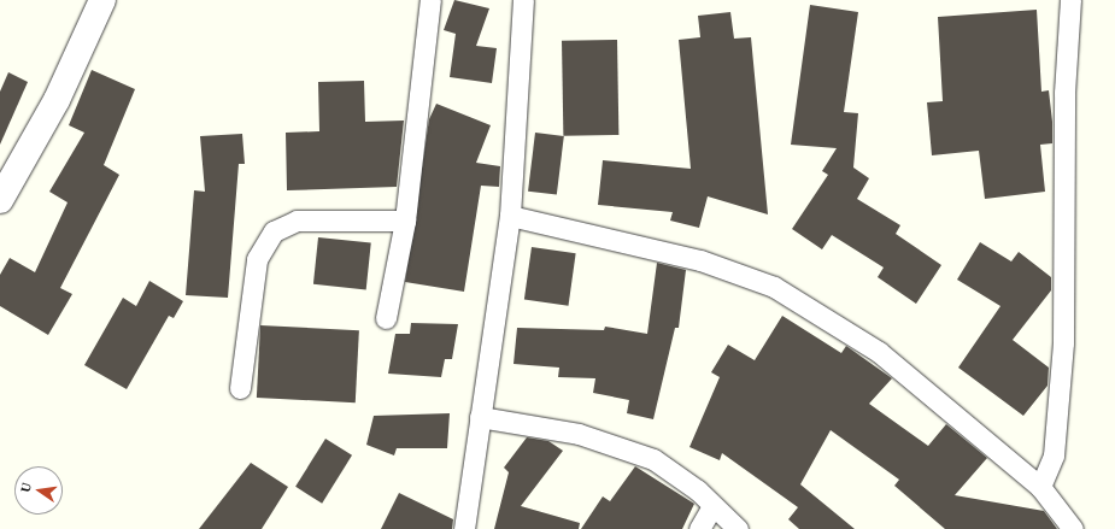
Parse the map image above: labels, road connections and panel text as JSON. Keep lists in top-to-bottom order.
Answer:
{
  "north": "left"
}
